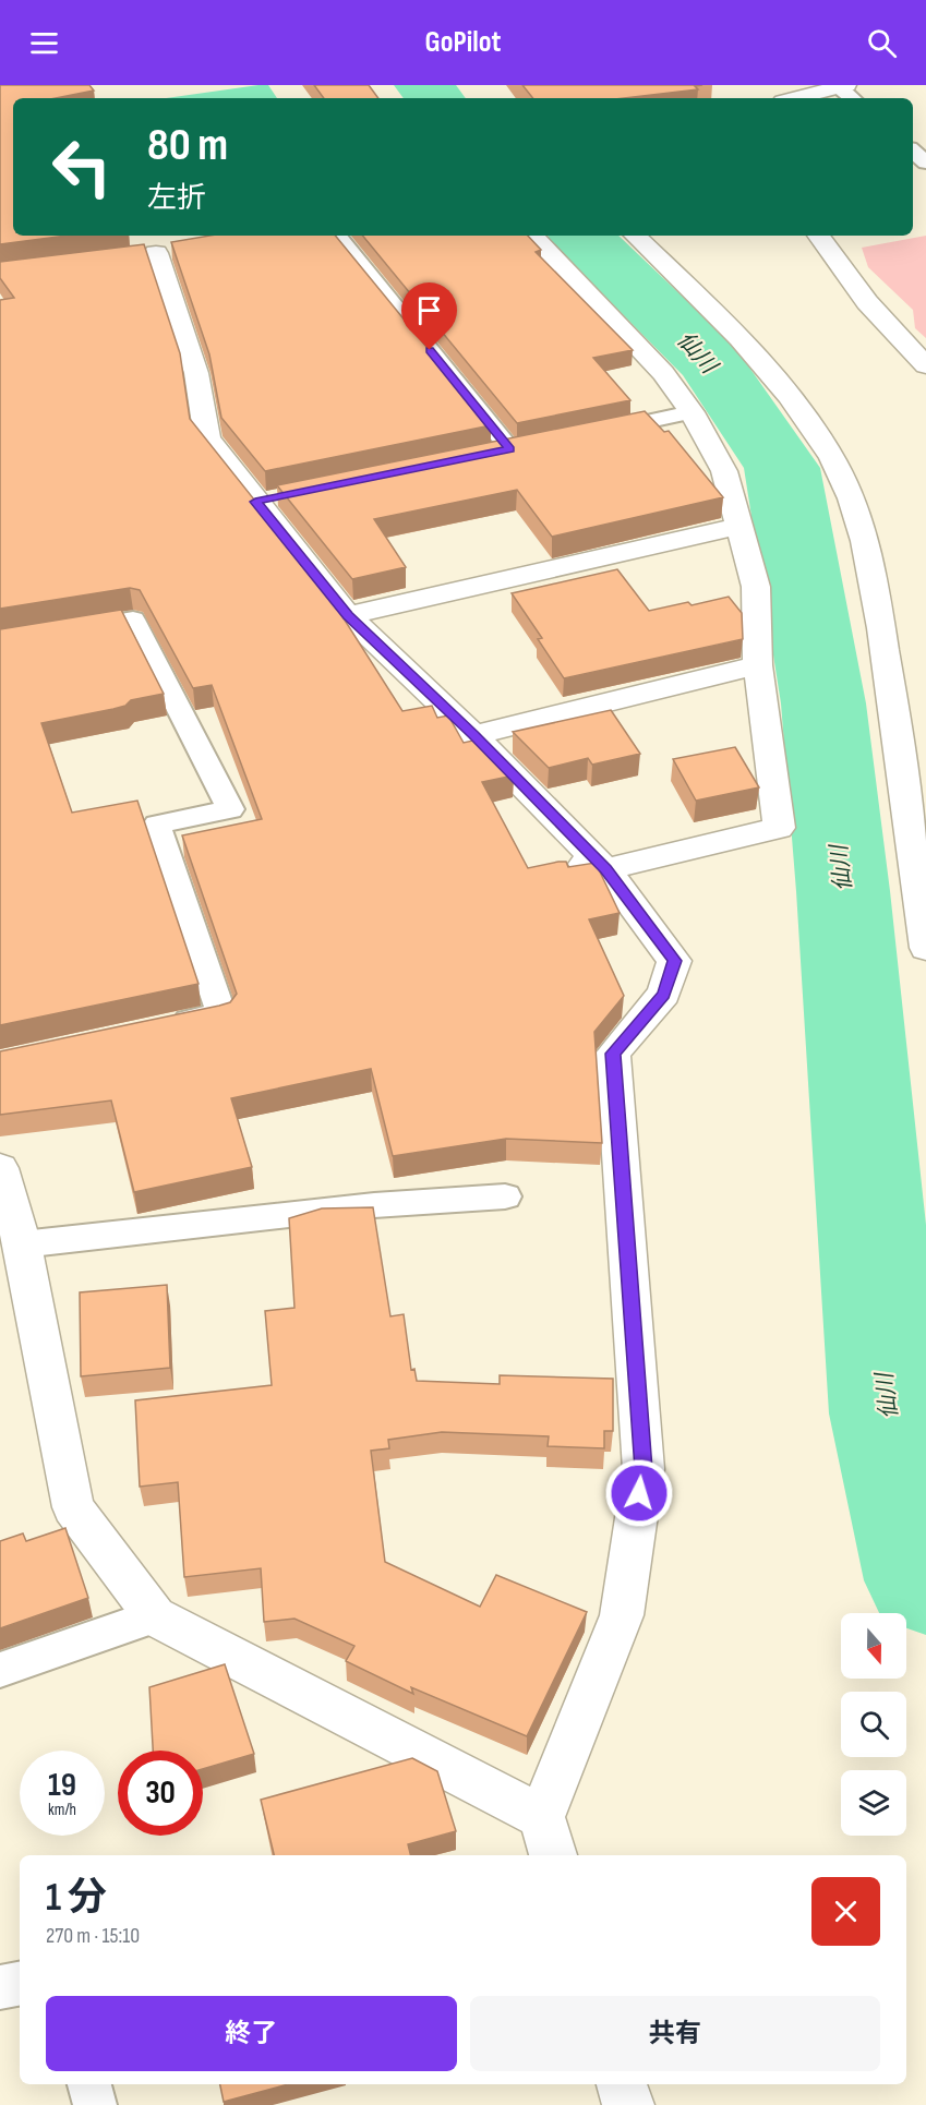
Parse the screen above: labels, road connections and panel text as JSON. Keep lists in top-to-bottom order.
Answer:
{
  "water": ["仙川"],
  "north": "bottom",
  "page": {
    "header": "GoPilot",
    "turn": ["80 m", "左折"],
    "speed": "19 km/h",
    "limit": "30",
    "heading": ["1 分", "270 m · 15:10"],
    "buttons": ["終了", "共有"]
  }
}
